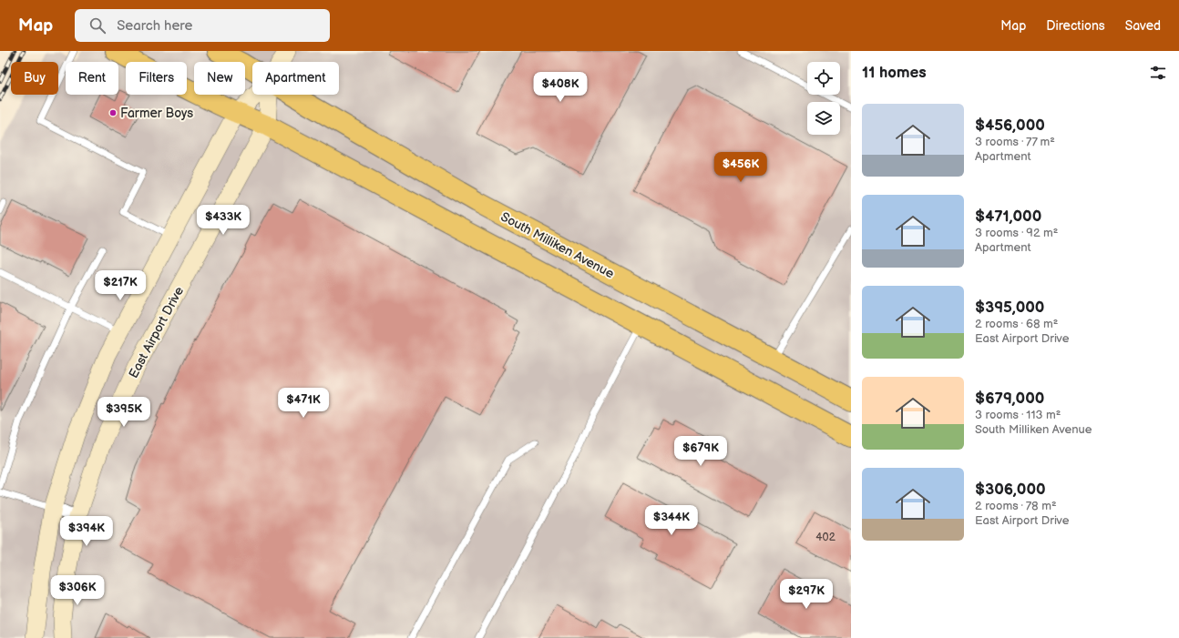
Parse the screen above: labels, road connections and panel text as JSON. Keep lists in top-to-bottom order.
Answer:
{
  "streets": {
    "main road": ["South Milliken Avenue", "East Airport Drive"]
  },
  "places": ["Farmer Boys"],
  "house_numbers": ["402"],
  "page": {
    "header": "Map",
    "search": "Search here",
    "nav": ["Map", "Directions", "Saved"],
    "heading": "11 homes",
    "chip": [
      "Buy",
      "Rent",
      "Filters",
      "New",
      "Apartment"
    ],
    "price": [
      "$408K",
      "$456K",
      "$433K",
      "$217K",
      "$471K",
      "$395K",
      "$679K",
      "$344K",
      "$394K",
      "$306K",
      "$297K"
    ],
    "list": [
      {
        "name": "$456,000",
        "note": "3 rooms · 77 m² · Apartment"
      },
      {
        "name": "$471,000",
        "note": "3 rooms · 92 m² · Apartment"
      },
      {
        "name": "$395,000",
        "note": "2 rooms · 68 m² · East Airport Drive"
      },
      {
        "name": "$679,000",
        "note": "3 rooms · 113 m² · South Milliken Avenue"
      },
      {
        "name": "$306,000",
        "note": "2 rooms · 78 m² · East Airport Drive"
      }
    ]
  }
}
